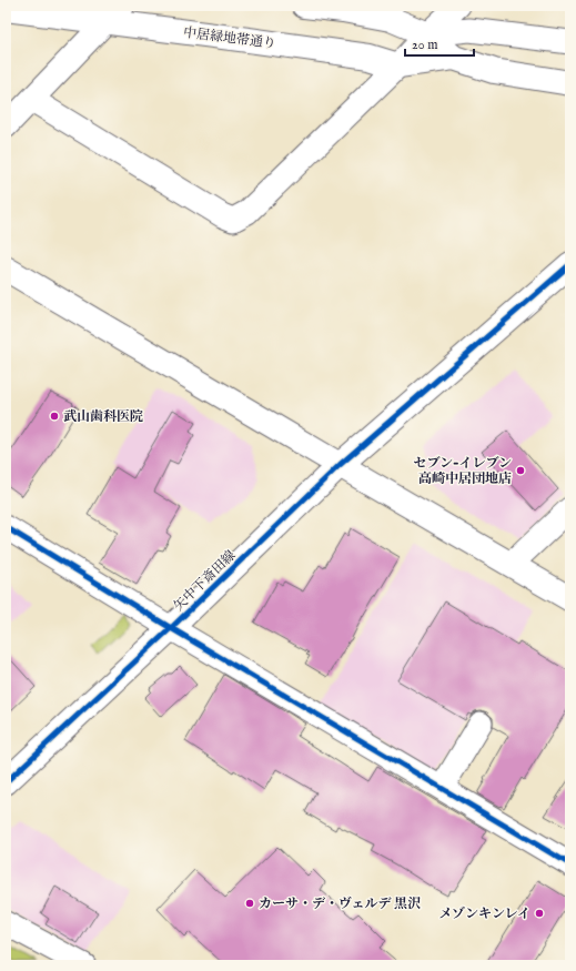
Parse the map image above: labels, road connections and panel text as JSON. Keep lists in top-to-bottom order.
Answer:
{
  "streets": {
    "street": ["中居緑地帯通り", "矢中下斎田線"]
  },
  "places": [
    "武山歯科医院",
    "セブン-イレブン 高崎中居団地店",
    "カーサ・デ・ヴェルデ 黒沢",
    "メゾンキンレイ"
  ],
  "scale_bar": "20 m"
}
